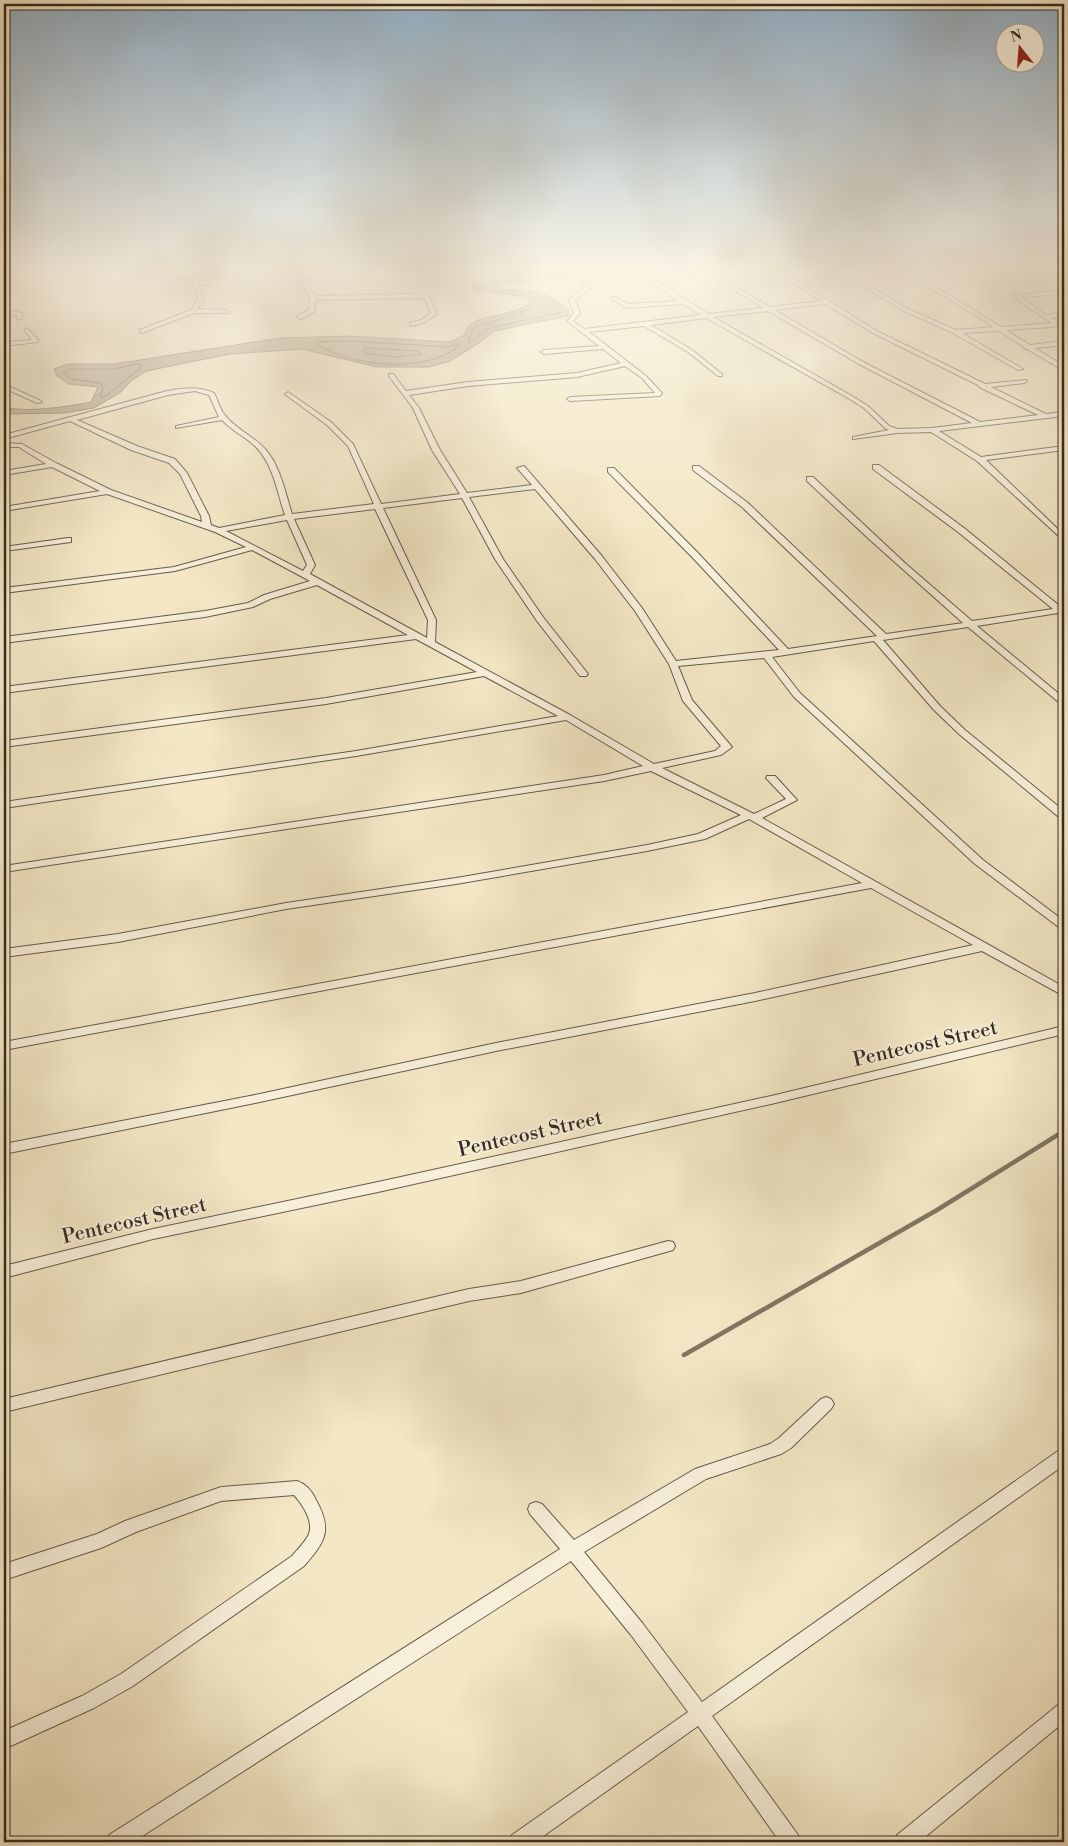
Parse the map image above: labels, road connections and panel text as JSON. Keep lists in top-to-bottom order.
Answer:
{
  "streets": {
    "street": ["Pentecost Street"]
  },
  "north": "top"
}
